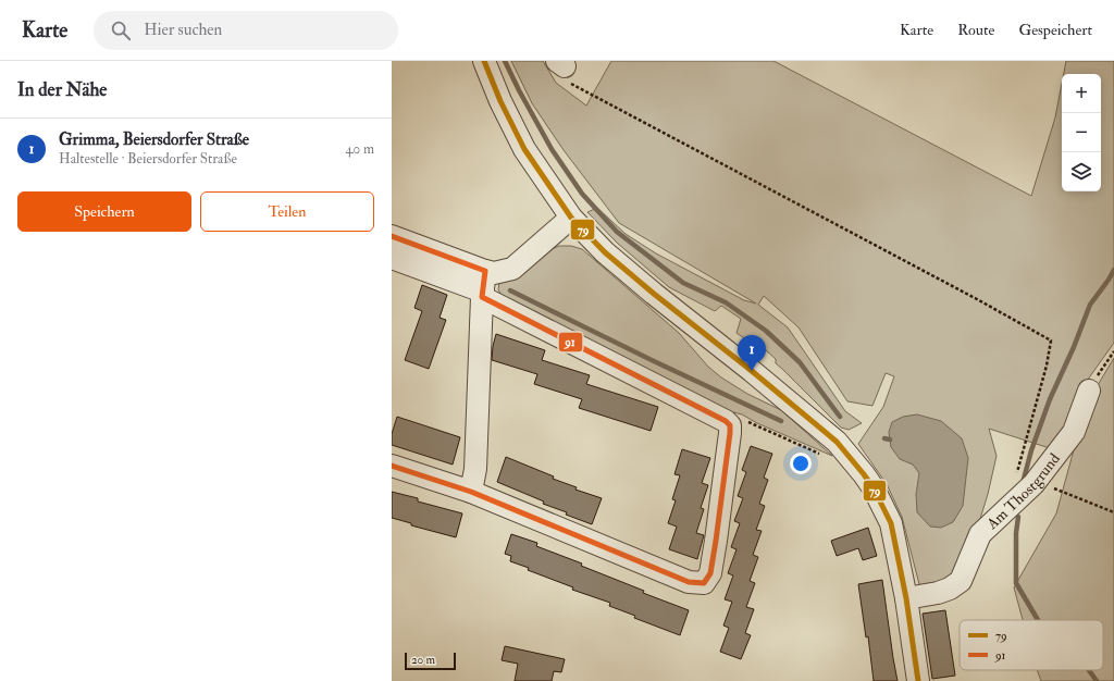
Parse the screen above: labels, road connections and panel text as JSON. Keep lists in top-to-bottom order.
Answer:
{
  "streets": {
    "street": ["Am Thostgrund"]
  },
  "lines": ["transit line 79", "transit line 91"],
  "legend": ["79", "91"],
  "scale_bar": "20 m",
  "page": {
    "header": "Karte",
    "search": "Hier suchen",
    "nav": ["Karte", "Route", "Gespeichert"],
    "heading": "In der Nähe",
    "map_buttons": ["+", "−"],
    "list": [
      {
        "mark": "1",
        "name": "Grimma, Beiersdorfer Straße",
        "note": "Haltestelle · Beiersdorfer Straße",
        "value": "40 m"
      }
    ],
    "buttons": ["Speichern", "Teilen"],
    "pins": "1",
    "scale": "20 m"
  }
}
